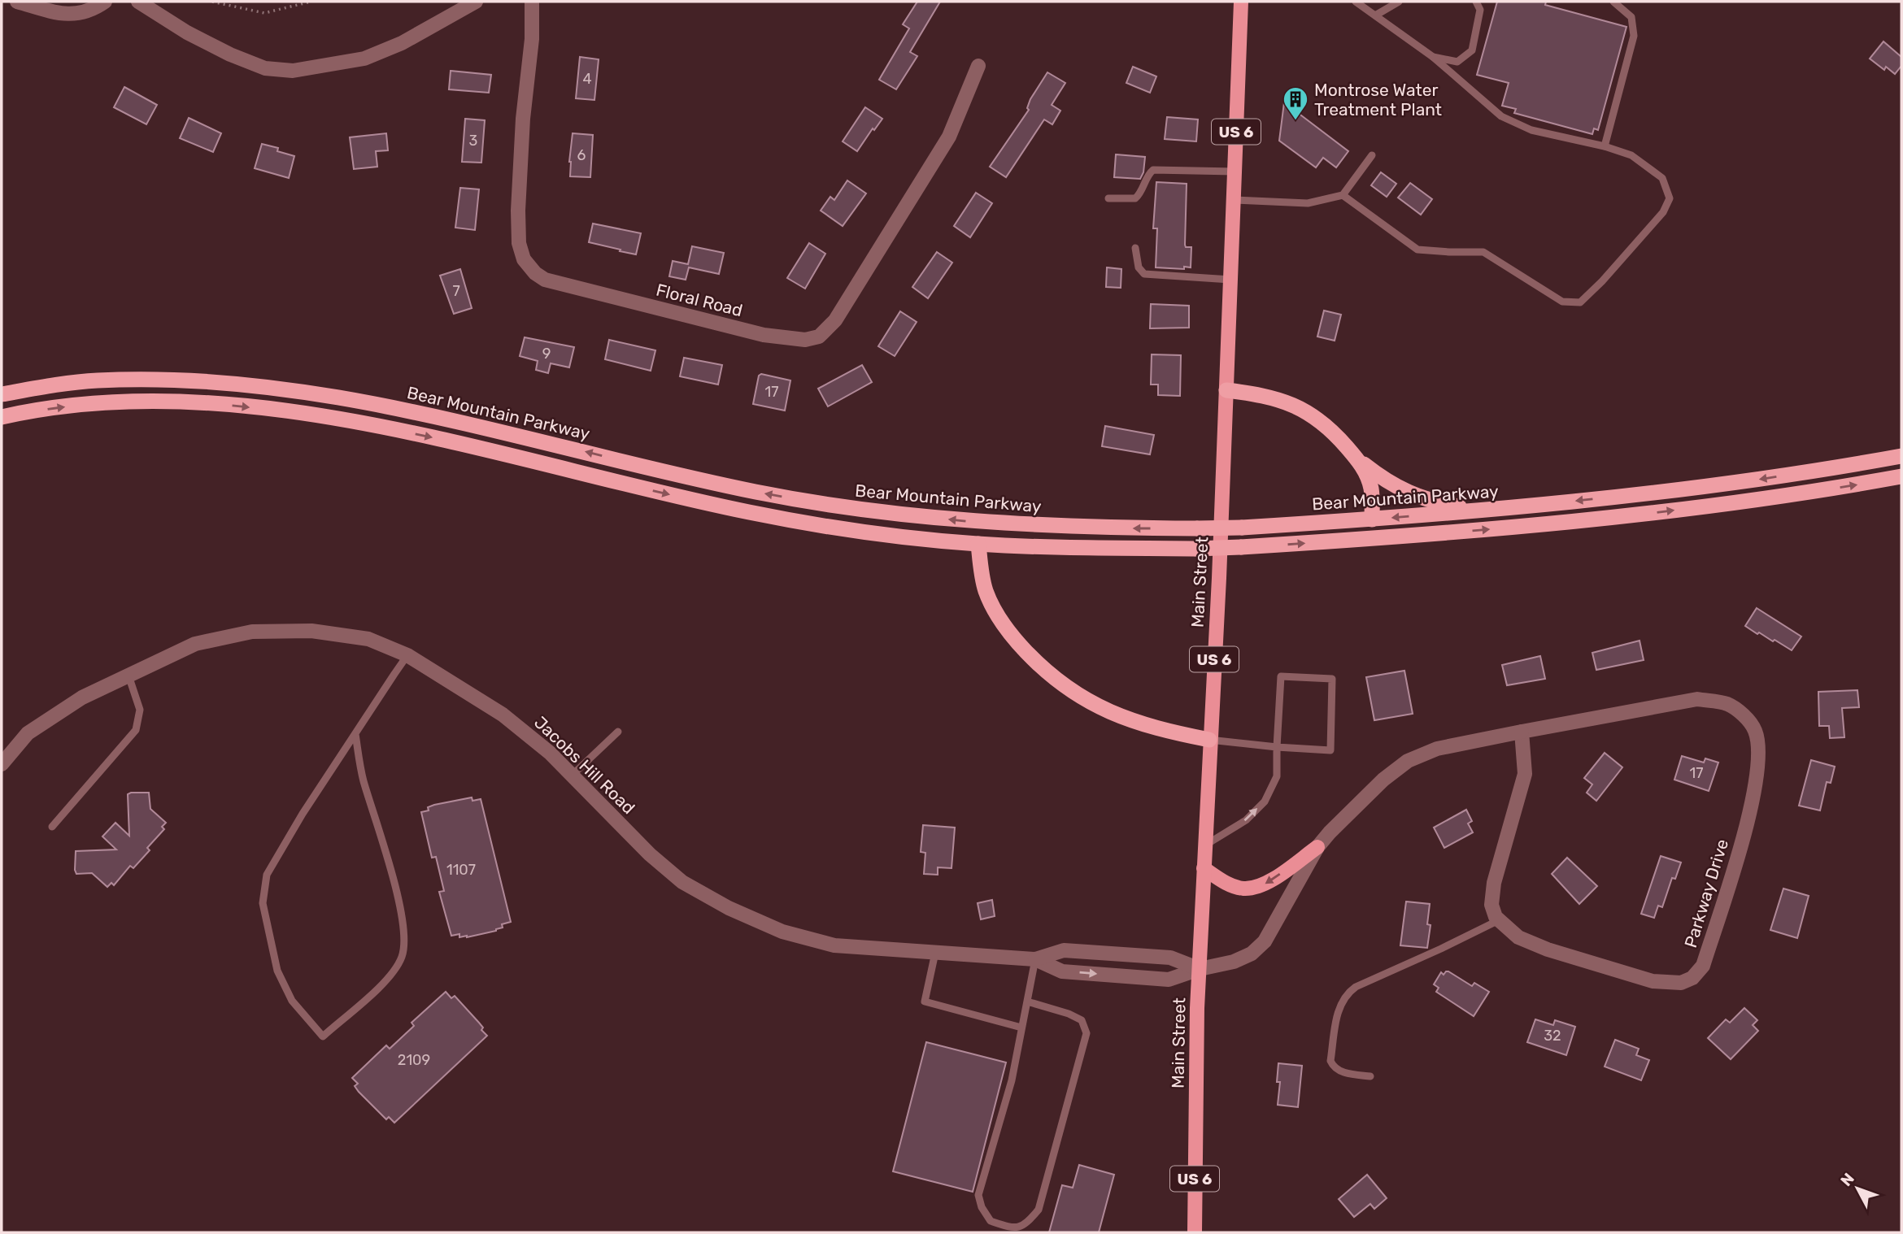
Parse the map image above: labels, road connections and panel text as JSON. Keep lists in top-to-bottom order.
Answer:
{
  "streets": {
    "highway": ["Bear Mountain Parkway"],
    "main road": ["US 6", "Main Street"],
    "street": ["Floral Road", "Jacobs Hill Road", "Parkway Drive"]
  },
  "crossings": [
    ["Main Street", "Jacobs Hill Road"],
    ["Main Street", "Parkway Drive"],
    ["Jacobs Hill Road", "Parkway Drive"]
  ],
  "places": {
    "building": ["Montrose Water Treatment Plant"]
  },
  "house_numbers": [
    "4",
    "3",
    "6",
    "7",
    "9",
    "17",
    "17",
    "1107",
    "32",
    "2109"
  ],
  "north": "top left"
}
